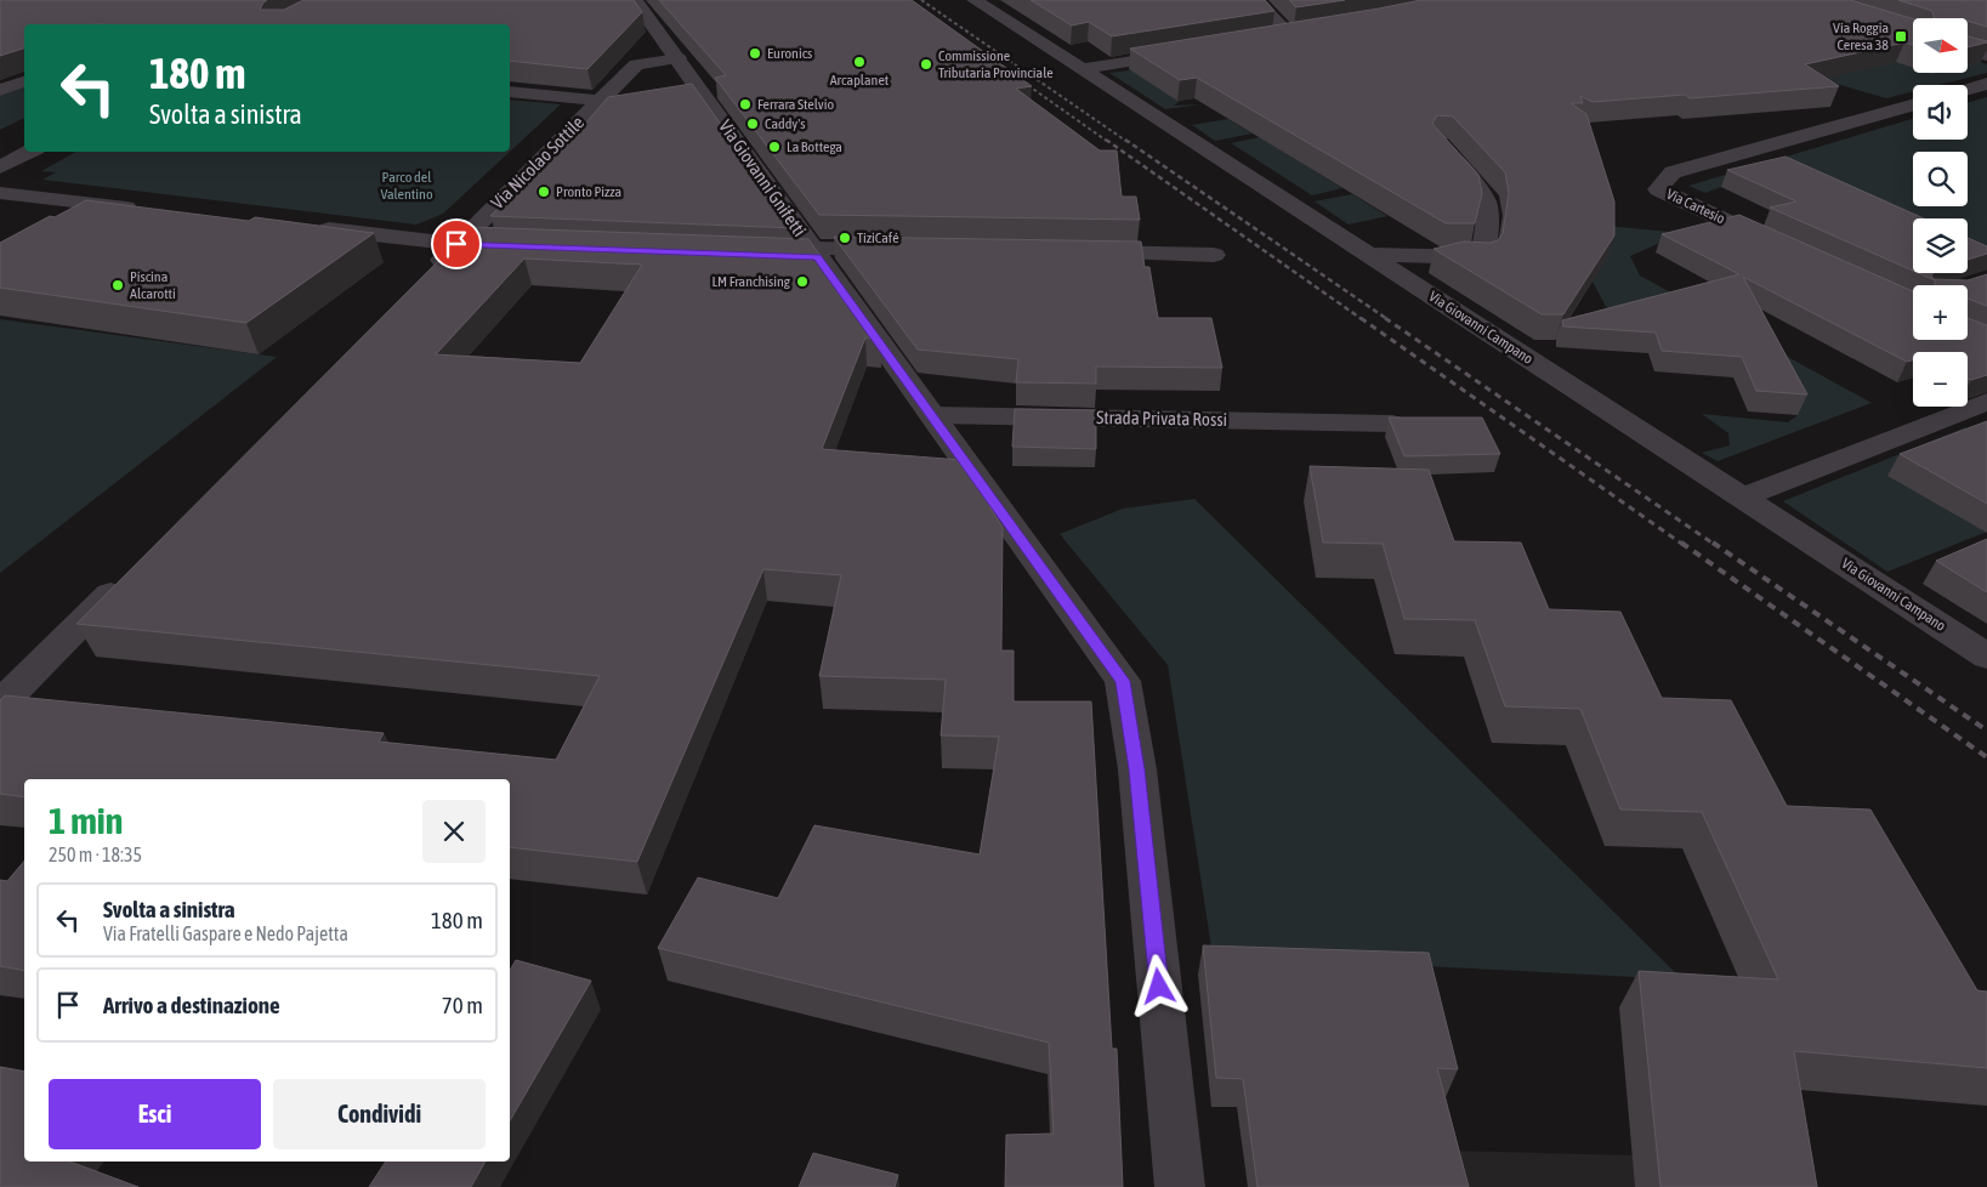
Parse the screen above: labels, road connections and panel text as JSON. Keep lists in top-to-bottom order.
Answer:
{
  "streets": {
    "street": [
      "Via Nicolao Sottile",
      "Via Giovanni Gnifetti",
      "Via Cartesio",
      "Via Giovanni Campano",
      "Strada Privata Rossi"
    ]
  },
  "crossings": [
    ["Via Nicolao Sottile", "Via Giovanni Gnifetti"],
    ["Via Giovanni Gnifetti", "Strada Privata Rossi"]
  ],
  "parks": ["Parco del Valentino"],
  "places": {
    "transit": ["Via Roggia Ceresa 38"],
    "other": [
      "Euronics",
      "Arcaplanet",
      "Commissione Tributaria Provinciale",
      "Ferrara Stelvio",
      "Caddy's",
      "La Bottega",
      "Pronto Pizza",
      "TiziCafé",
      "LM Franchising",
      "Piscina Alcarotti"
    ]
  },
  "north": "right",
  "page": {
    "map_buttons": ["+", "−"],
    "turn": ["180 m", "Svolta a sinistra"],
    "heading": ["1 min", "250 m · 18:35"],
    "list": [
      {
        "name": "Svolta a sinistra",
        "note": "Via Fratelli Gaspare e Nedo Pajetta",
        "value": "180 m"
      },
      {
        "name": "Arrivo a destinazione",
        "value": "70 m"
      }
    ],
    "buttons": ["Esci", "Condividi"]
  }
}
